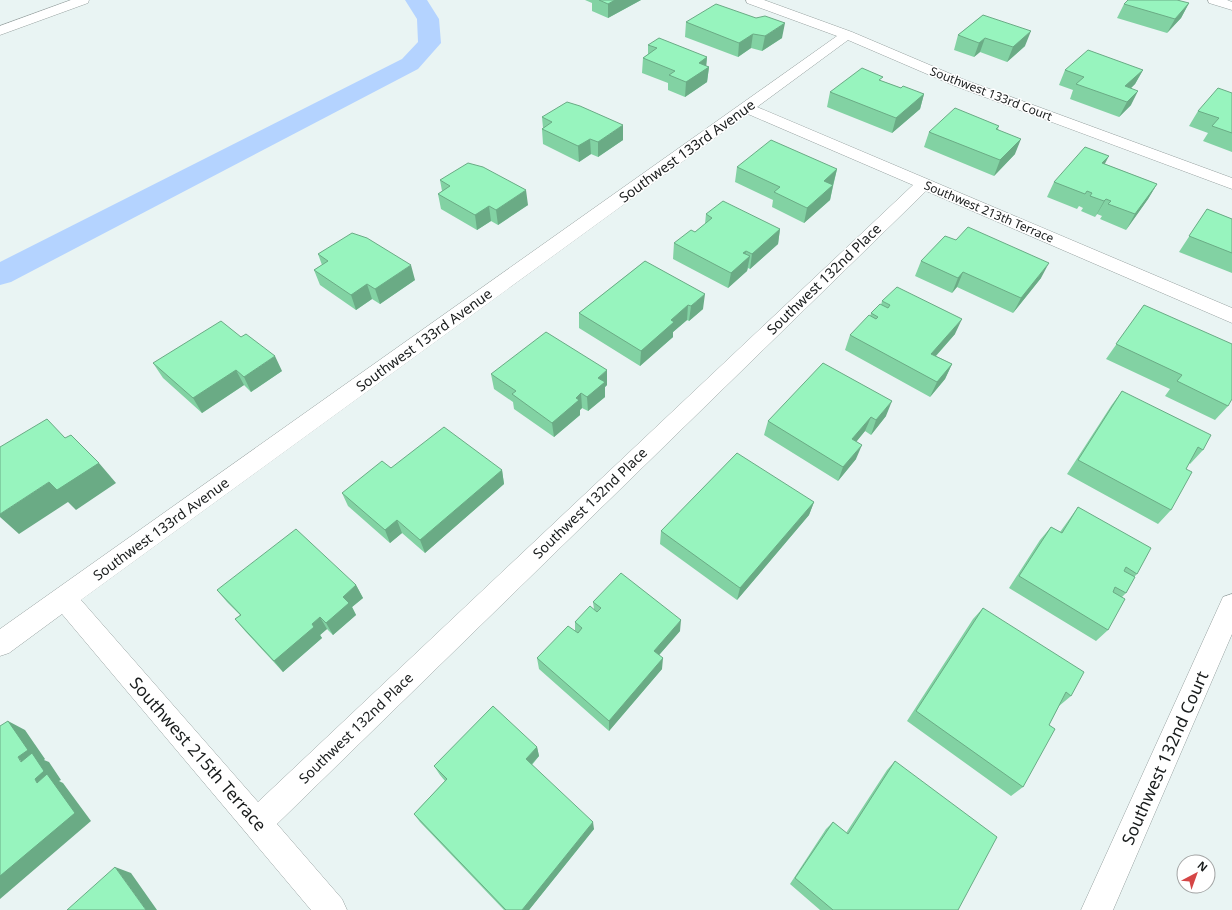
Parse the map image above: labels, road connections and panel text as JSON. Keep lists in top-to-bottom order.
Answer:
{
  "streets": {
    "street": [
      "Southwest 133rd Court",
      "Southwest 133rd Avenue",
      "Southwest 213th Terrace",
      "Southwest 132nd Place",
      "Southwest 215th Terrace",
      "Southwest 132nd Court"
    ]
  },
  "crossings": [
    ["Southwest 133rd Court", "Southwest 133rd Avenue"],
    ["Southwest 133rd Avenue", "Southwest 213th Terrace"],
    ["Southwest 133rd Avenue", "Southwest 215th Terrace"],
    ["Southwest 213th Terrace", "Southwest 132nd Place"],
    ["Southwest 132nd Place", "Southwest 215th Terrace"]
  ],
  "north": "top right"
}
